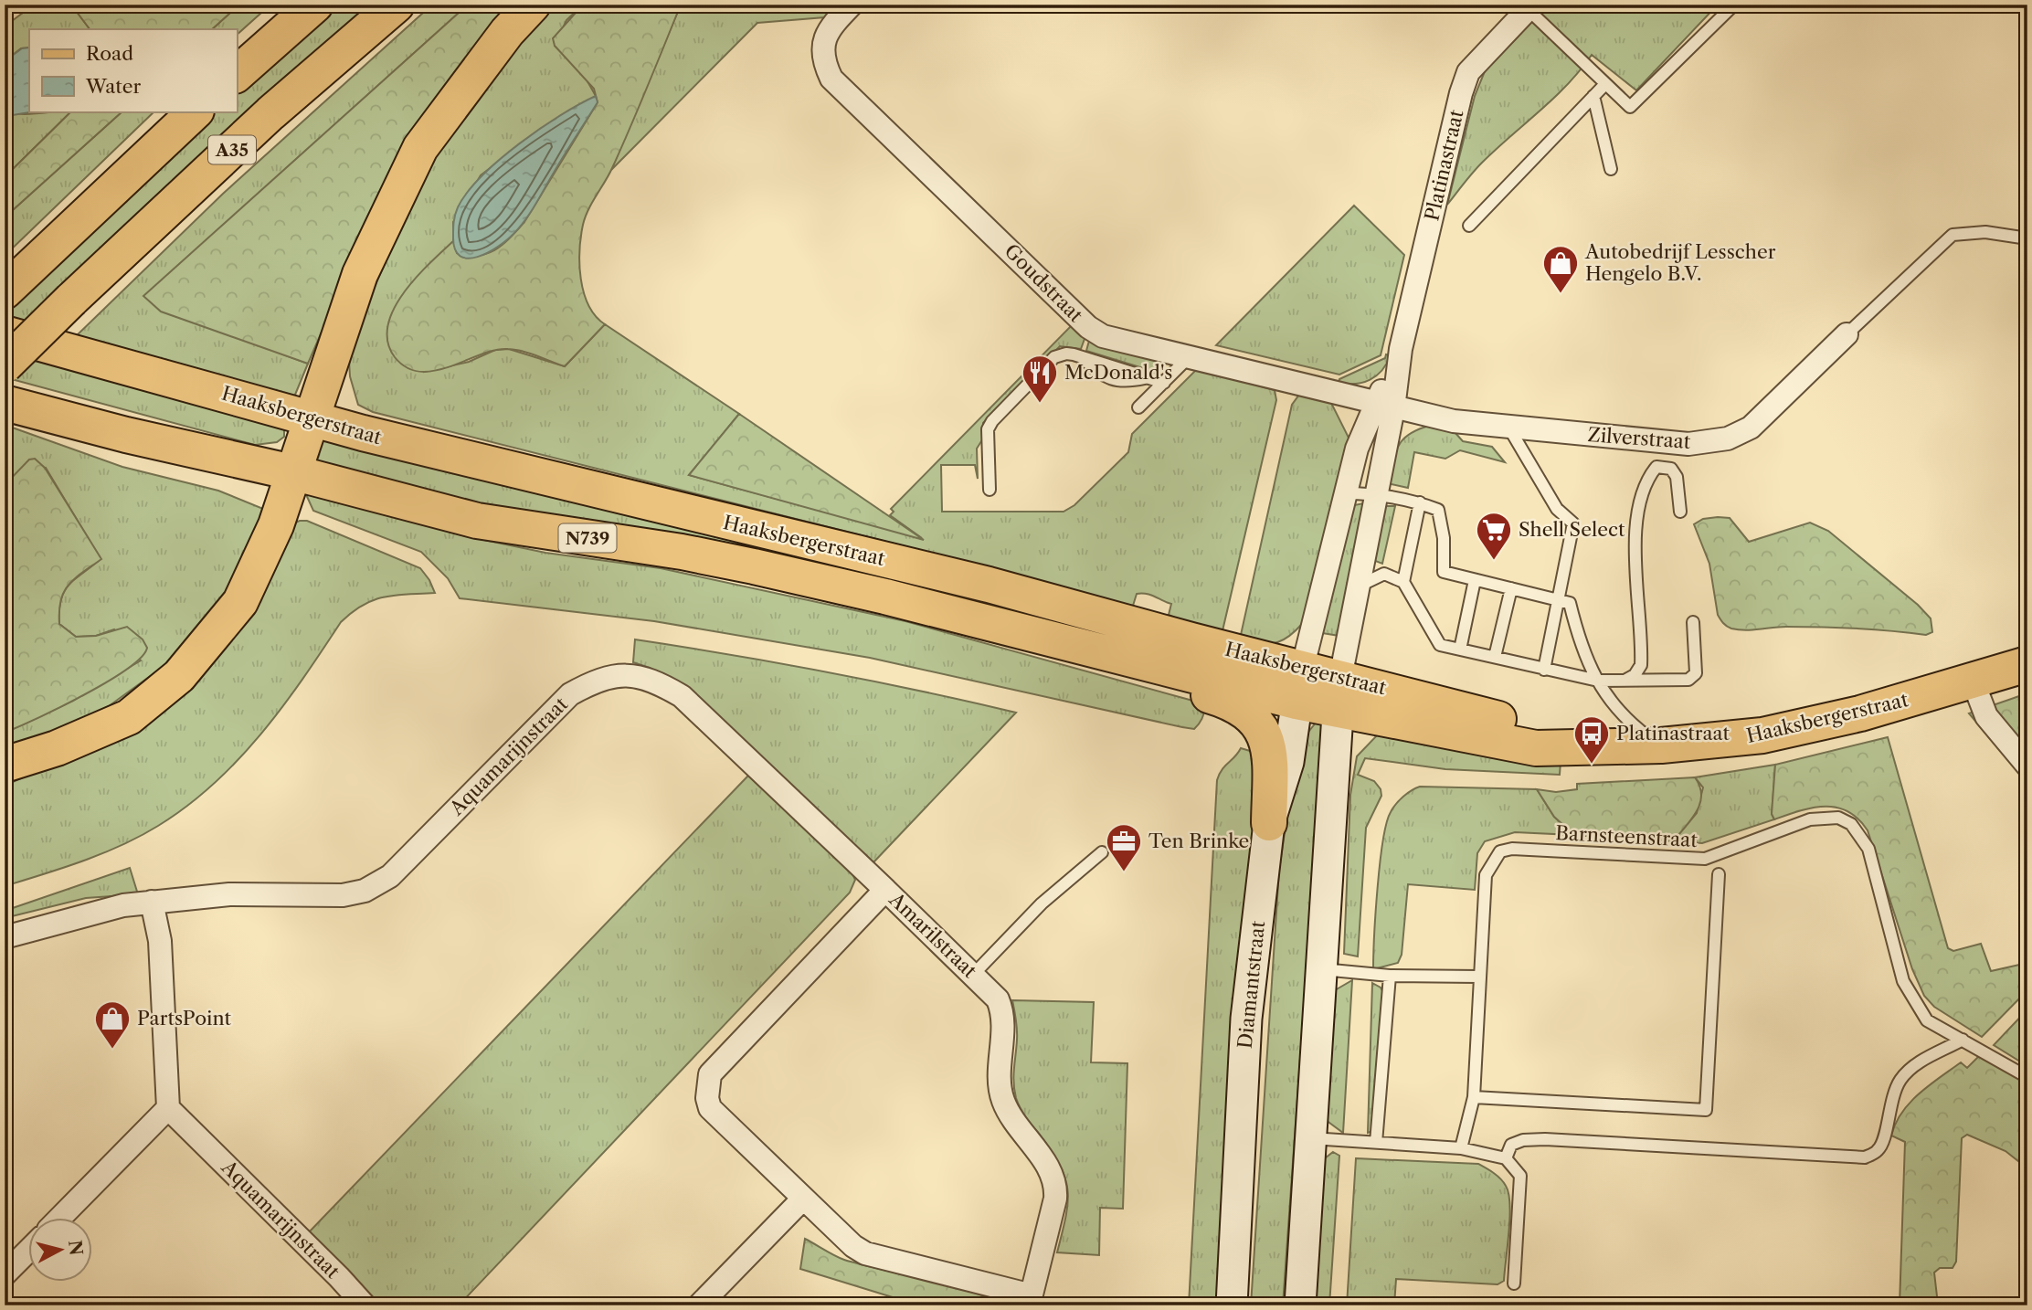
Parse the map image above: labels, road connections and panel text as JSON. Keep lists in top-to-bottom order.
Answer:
{
  "streets": {
    "main road": [
      "A35",
      "Haaksbergerstraat",
      "N739",
      "Diamantstraat"
    ],
    "street": [
      "Platinastraat",
      "Goudstraat",
      "Zilverstraat",
      "Aquamarijnstraat",
      "Amarilstraat"
    ],
    "lane": ["Barnsteenstraat"]
  },
  "crossings": [
    ["Platinastraat", "Goudstraat"],
    ["Platinastraat", "Haaksbergerstraat"],
    ["Platinastraat", "Zilverstraat"],
    ["Platinastraat", "Diamantstraat"],
    ["Goudstraat", "Zilverstraat"],
    ["Haaksbergerstraat", "Diamantstraat"],
    ["Aquamarijnstraat", "Amarilstraat"]
  ],
  "places": {
    "shop": ["Autobedrijf Lesscher Hengelo B.V.", "PartsPoint"],
    "restaurant": ["McDonald's"],
    "supermarket": ["Shell Select"],
    "bus stop": ["Platinastraat"],
    "office": ["Ten Brinke"]
  },
  "legend": ["Road", "Water"],
  "north": "right"
}
